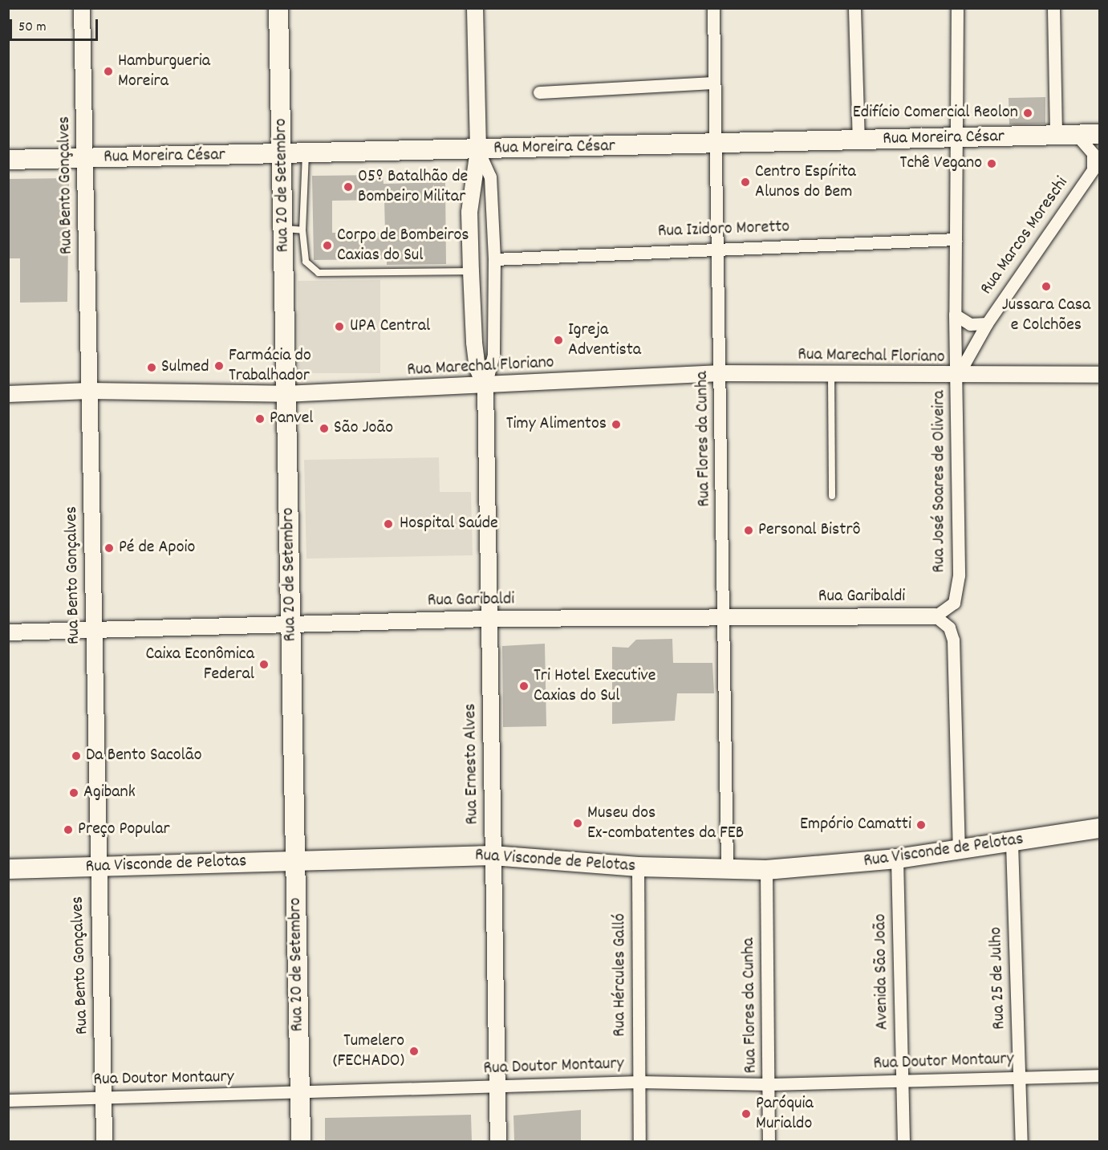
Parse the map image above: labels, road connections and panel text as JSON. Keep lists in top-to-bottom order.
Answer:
{
  "streets": {
    "main road": ["Rua Moreira César", "Rua 20 de Setembro", "Rua Visconde de Pelotas"],
    "street": [
      "Rua Bento Gonçalves",
      "Rua Izidoro Moretto",
      "Rua Marcos Moreschi",
      "Rua Marechal Floriano",
      "Rua Flores da Cunha",
      "Rua José Soares de Oliveira",
      "Rua Garibaldi",
      "Rua Ernesto Alves",
      "Avenida São João",
      "Rua Hércules Galló",
      "Rua 25 de Julho",
      "Rua Doutor Montaury"
    ]
  },
  "crossings": [
    ["Rua Moreira César", "Rua Bento Gonçalves"],
    ["Rua Moreira César", "Rua 20 de Setembro"],
    ["Rua Moreira César", "Rua Marcos Moreschi"],
    ["Rua Moreira César", "Rua Flores da Cunha"],
    ["Rua Moreira César", "Rua José Soares de Oliveira"],
    ["Rua Moreira César", "Rua Ernesto Alves"],
    ["Rua Bento Gonçalves", "Rua Marechal Floriano"],
    ["Rua Bento Gonçalves", "Rua Garibaldi"],
    ["Rua Bento Gonçalves", "Rua Visconde de Pelotas"],
    ["Rua Bento Gonçalves", "Rua Doutor Montaury"],
    ["Rua 20 de Setembro", "Rua Marechal Floriano"],
    ["Rua 20 de Setembro", "Rua Garibaldi"],
    ["Rua 20 de Setembro", "Rua Visconde de Pelotas"],
    ["Rua 20 de Setembro", "Rua Doutor Montaury"],
    ["Rua Izidoro Moretto", "Rua Flores da Cunha"],
    ["Rua Izidoro Moretto", "Rua José Soares de Oliveira"],
    ["Rua Izidoro Moretto", "Rua Ernesto Alves"],
    ["Rua Marcos Moreschi", "Rua Marechal Floriano"],
    ["Rua Marcos Moreschi", "Rua José Soares de Oliveira"],
    ["Rua Marechal Floriano", "Rua Flores da Cunha"],
    ["Rua Marechal Floriano", "Rua José Soares de Oliveira"],
    ["Rua Marechal Floriano", "Rua Ernesto Alves"],
    ["Rua Flores da Cunha", "Rua Garibaldi"],
    ["Rua Flores da Cunha", "Rua Visconde de Pelotas"],
    ["Rua Flores da Cunha", "Rua Doutor Montaury"],
    ["Rua José Soares de Oliveira", "Rua Garibaldi"],
    ["Rua Garibaldi", "Rua Ernesto Alves"],
    ["Rua Ernesto Alves", "Rua Visconde de Pelotas"],
    ["Rua Ernesto Alves", "Rua Doutor Montaury"],
    ["Rua Visconde de Pelotas", "Avenida São João"],
    ["Rua Visconde de Pelotas", "Rua Hércules Galló"],
    ["Rua Visconde de Pelotas", "Rua 25 de Julho"],
    ["Avenida São João", "Rua Doutor Montaury"],
    ["Rua Hércules Galló", "Rua Doutor Montaury"],
    ["Rua 25 de Julho", "Rua Doutor Montaury"]
  ],
  "places": [
    "Hamburgueria Moreira",
    "Edifício Comercial Reolon",
    "Tchê Vegano",
    "Centro Espírita Alunos do Bem",
    "05º Batalhão de Bombeiro Militar",
    "Corpo de Bombeiros Caxias do Sul",
    "Jussara Casa e Colchões",
    "UPA Central",
    "Igreja Adventista",
    "Farmácia do Trabalhador",
    "Sulmed",
    "Panvel",
    "Timy Alimentos",
    "São João",
    "Hospital Saúde",
    "Personal Bistrô",
    "Pé de Apoio",
    "Caixa Econômica Federal",
    "Tri Hotel Executive Caxias do Sul",
    "Da Bento Sacolão",
    "Agibank",
    "Museu dos Ex-combatentes da FEB",
    "Empório Camatti",
    "Preço Popular",
    "Tumelero (FECHADO)",
    "Paróquia Murialdo"
  ],
  "scale_bar": "50 m"
}
